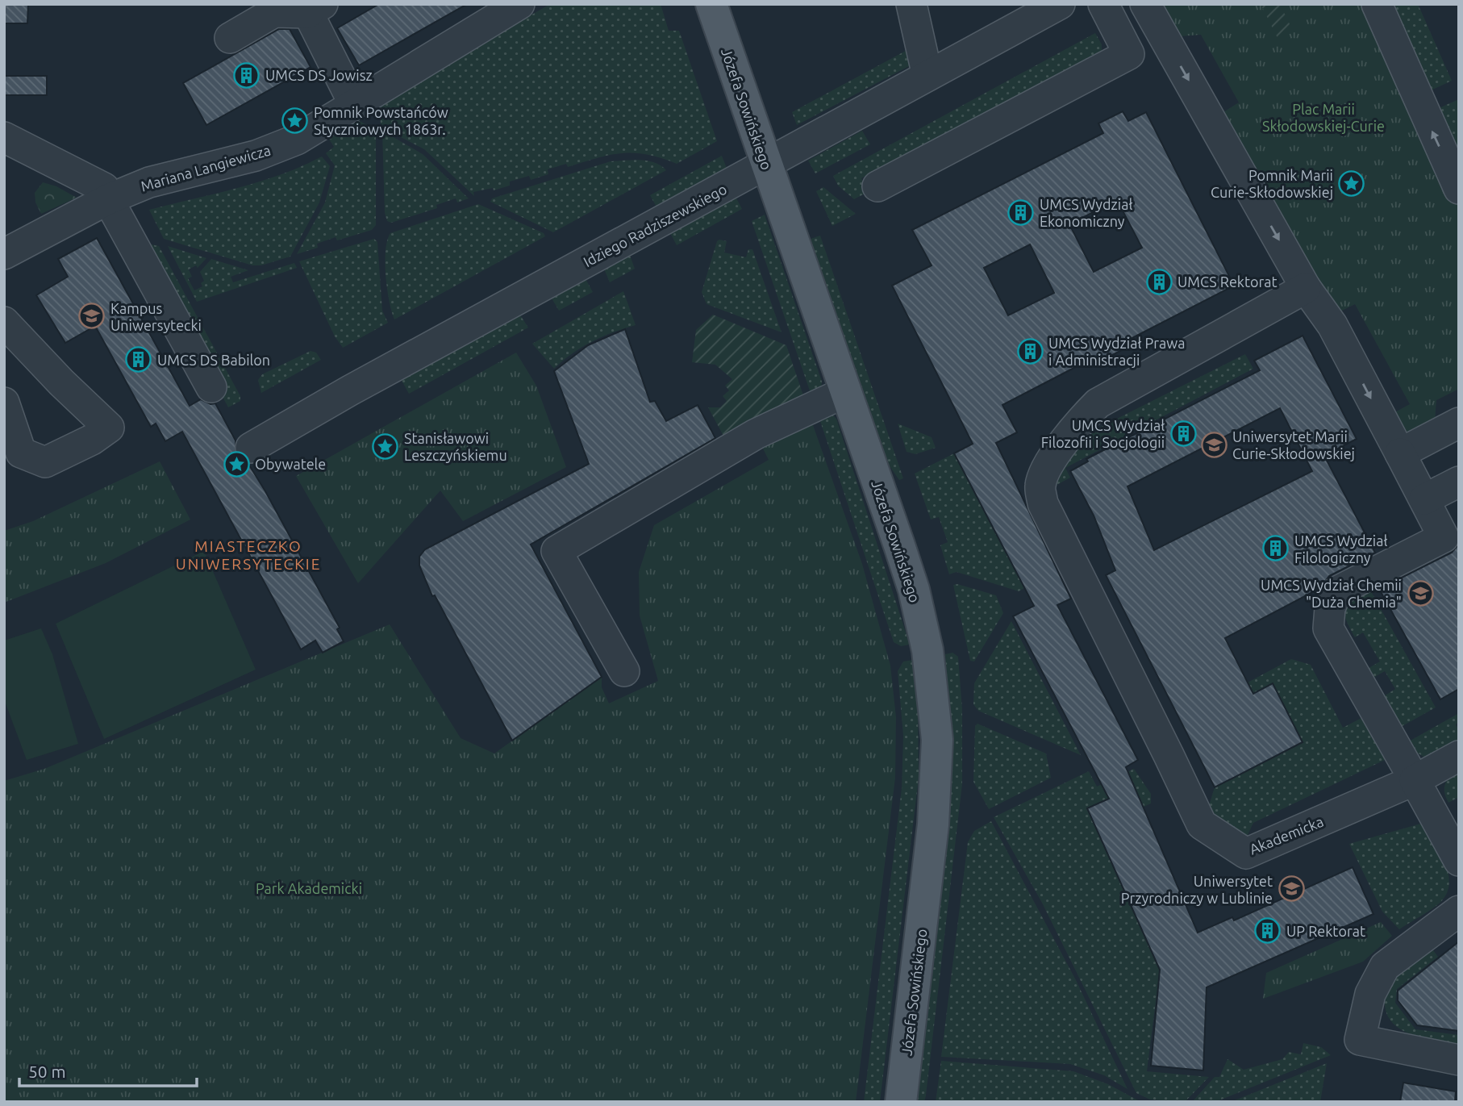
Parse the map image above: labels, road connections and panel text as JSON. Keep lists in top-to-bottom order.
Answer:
{
  "streets": {
    "main road": ["Józefa Sowińskiego"],
    "street": ["Mariana Langiewicza", "Idziego Radziszewskiego", "Akademicka"]
  },
  "crossings": [
    ["Józefa Sowińskiego", "Idziego Radziszewskiego"]
  ],
  "districts": ["MIASTECZKO UNIWERSYTECKIE"],
  "parks": ["Plac Marii Skłodowskiej-Curie", "Park Akademicki"],
  "places": {
    "building": [
      "UMCS DS Jowisz",
      "UMCS Wydział Ekonomiczny",
      "UMCS Rektorat",
      "UMCS Wydział Prawa i Administracji",
      "UMCS DS Babilon",
      "UMCS Wydział Filozofii i Socjologii",
      "UMCS Wydział Filologiczny",
      "UP Rektorat"
    ],
    "place": [
      "Pomnik Powstańców Styczniowych 1863r.",
      "Pomnik Marii Curie-Skłodowskiej",
      "Stanisławowi Leszczyńskiemu",
      "Obywatele"
    ],
    "school or university": [
      "Kampus Uniwersytecki",
      "Uniwersytet Marii Curie-Skłodowskiej",
      "UMCS Wydział Chemii \"Duża Chemia\"",
      "Uniwersytet Przyrodniczy w Lublinie"
    ]
  },
  "scale_bar": "50 m"
}
